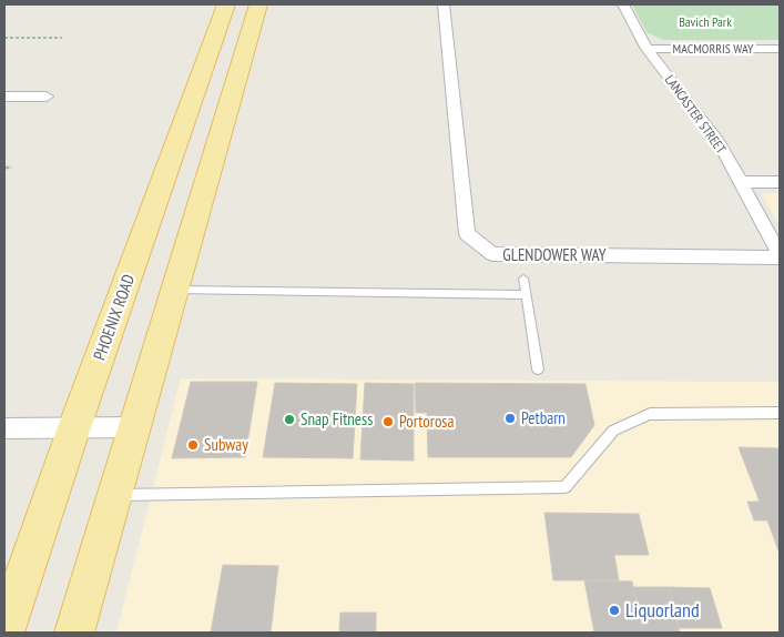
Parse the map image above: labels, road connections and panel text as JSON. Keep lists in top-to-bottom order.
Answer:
{
  "streets": {
    "main road": ["PHOENIX ROAD"],
    "street": ["MACMORRIS WAY", "LANCASTER STREET", "GLENDOWER WAY"]
  },
  "crossings": [
    ["MACMORRIS WAY", "LANCASTER STREET"],
    ["LANCASTER STREET", "GLENDOWER WAY"]
  ],
  "parks": ["Bavich Park"],
  "places": [
    "Petbarn",
    "Snap Fitness",
    "Portorosa",
    "Subway",
    "Liquorland"
  ]
}
